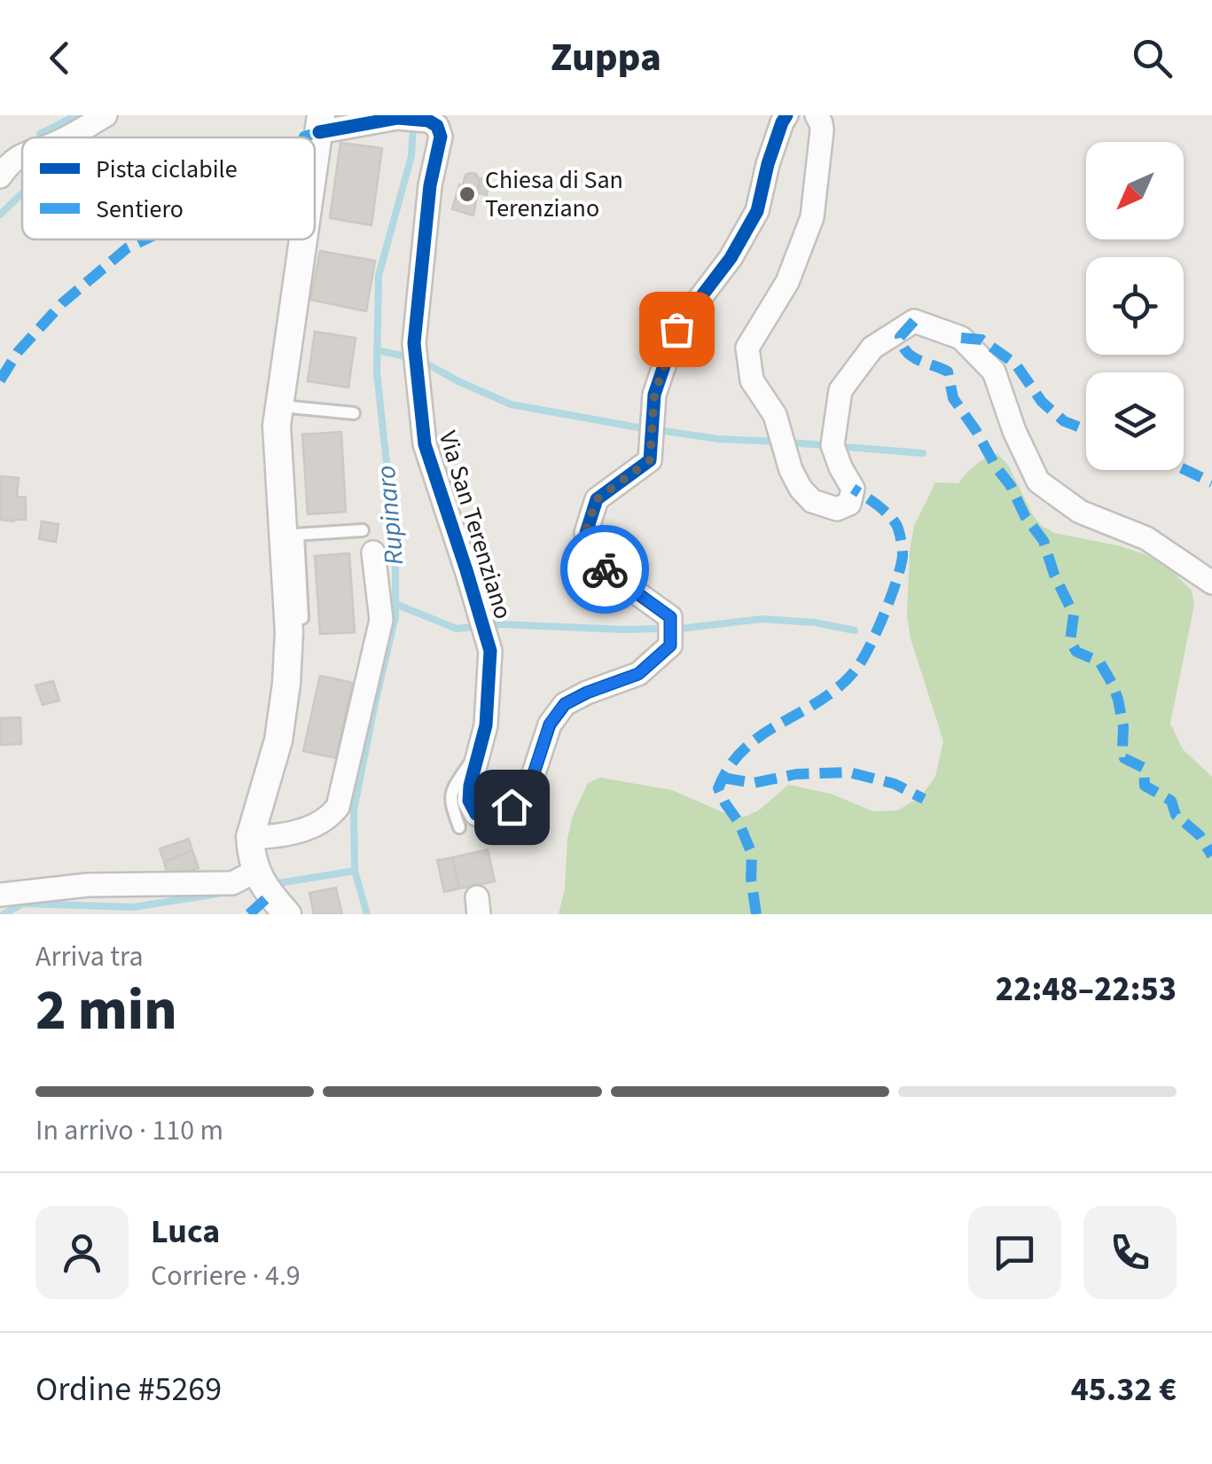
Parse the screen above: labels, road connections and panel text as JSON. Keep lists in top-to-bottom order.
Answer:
{
  "streets": {
    "street": ["Via San Terenziano"]
  },
  "water": ["Rupinaro"],
  "places": ["Chiesa di San Terenziano"],
  "legend": ["Pista ciclabile", "Sentiero"],
  "north": "bottom left",
  "page": {
    "header": "Zuppa",
    "heading": ["2 min", "Arriva tra", "22:48–22:53"],
    "panel": [
      "Luca",
      "Corriere · 4.9",
      "Ordine #5269",
      "45.32 €"
    ],
    "bar": "In arrivo · 110 m"
  }
}
